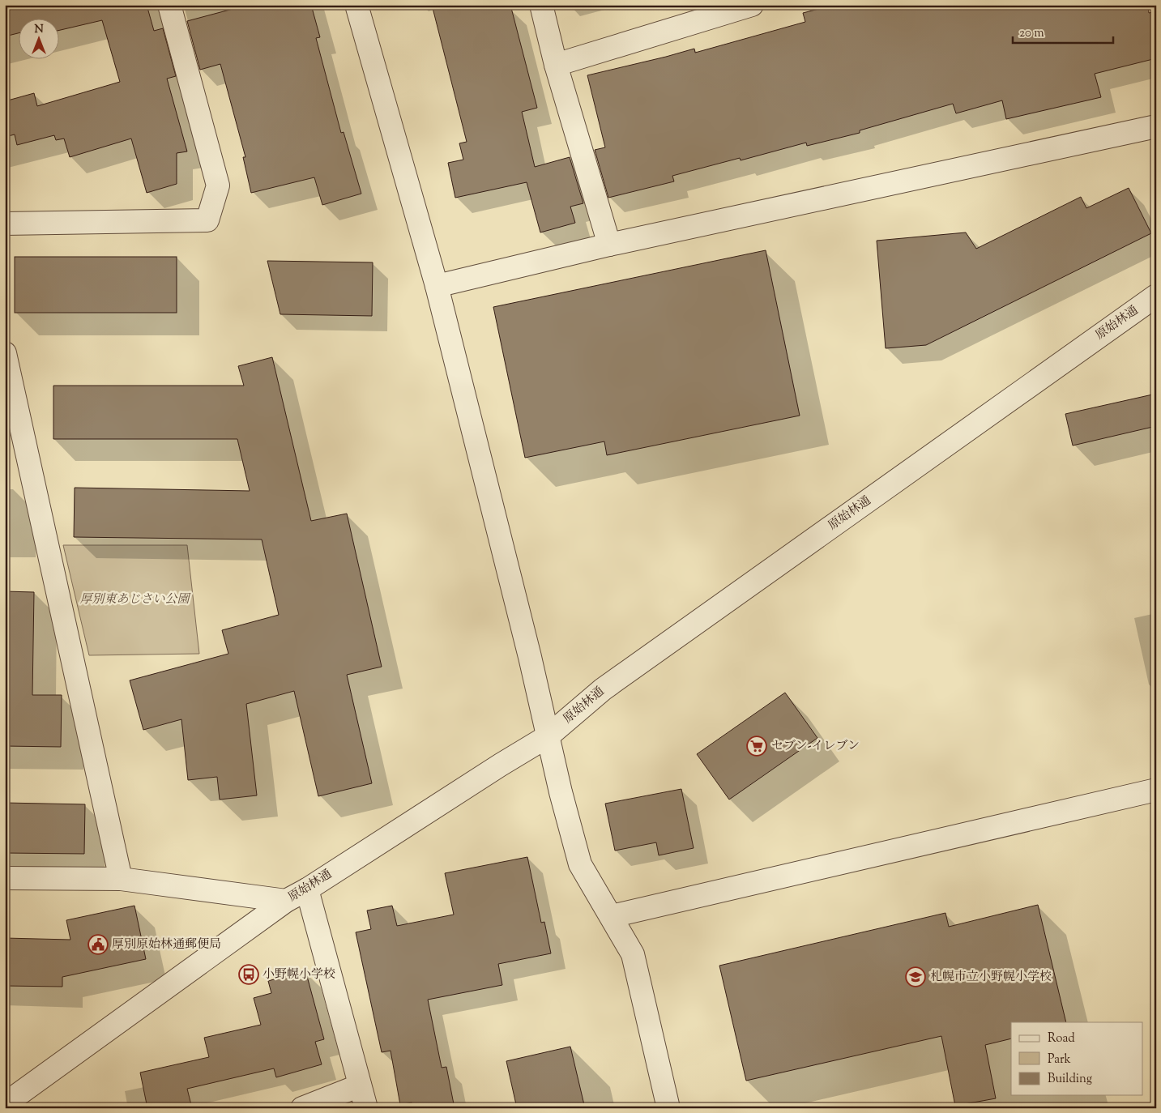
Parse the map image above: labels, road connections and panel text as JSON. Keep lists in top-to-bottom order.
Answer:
{
  "streets": {
    "street": ["原始林通"]
  },
  "parks": ["厚別東あじさい公園"],
  "places": {
    "supermarket": ["セブン-イレブン"],
    "public building": ["厚別原始林通郵便局"],
    "bus stop": ["小野幌小学校"],
    "school or university": ["札幌市立小野幌小学校"]
  },
  "legend": ["Road", "Park", "Building"],
  "scale_bar": "20 m",
  "north": "top"
}
